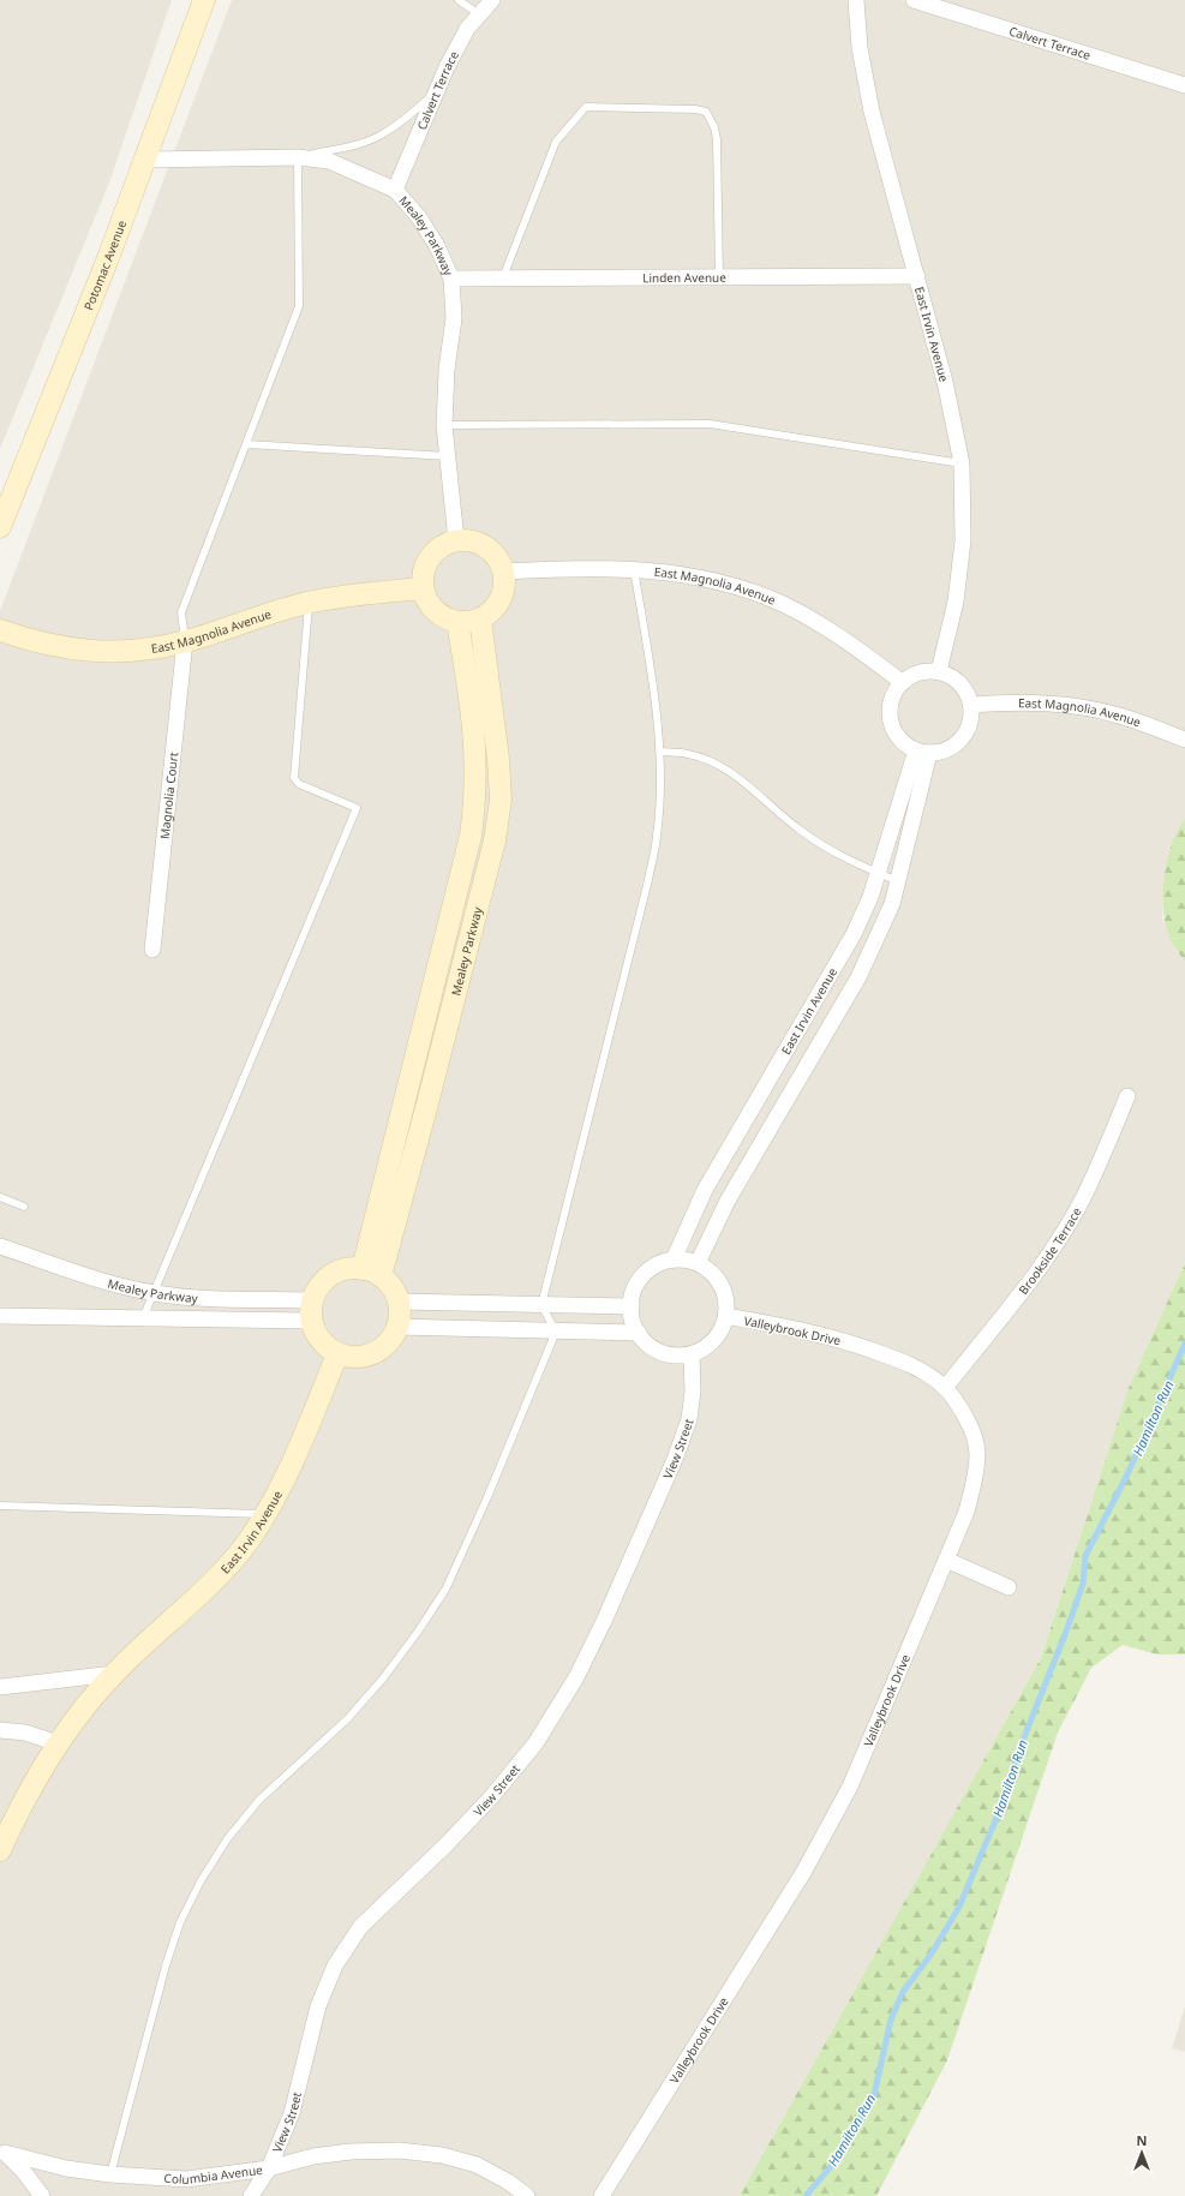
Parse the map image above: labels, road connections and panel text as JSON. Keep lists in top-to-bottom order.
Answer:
{
  "streets": {
    "street": [
      "Calvert Terrace",
      "Mealey Parkway",
      "Potomac Avenue",
      "Linden Avenue",
      "East Irvin Avenue",
      "East Magnolia Avenue",
      "Magnolia Court",
      "Brookside Terrace",
      "Valleybrook Drive",
      "View Street",
      "Columbia Avenue"
    ]
  },
  "crossings": [
    ["Calvert Terrace", "Mealey Parkway"],
    ["Mealey Parkway", "Potomac Avenue"],
    ["Mealey Parkway", "Linden Avenue"],
    ["Mealey Parkway", "East Irvin Avenue"],
    ["Mealey Parkway", "East Magnolia Avenue"],
    ["Linden Avenue", "East Irvin Avenue"],
    ["East Irvin Avenue", "East Magnolia Avenue"],
    ["East Irvin Avenue", "Valleybrook Drive"],
    ["East Irvin Avenue", "View Street"],
    ["East Magnolia Avenue", "Magnolia Court"],
    ["Brookside Terrace", "Valleybrook Drive"],
    ["Valleybrook Drive", "View Street"],
    ["View Street", "Columbia Avenue"]
  ],
  "water": ["Hamilton Run"],
  "north": "top"
}
